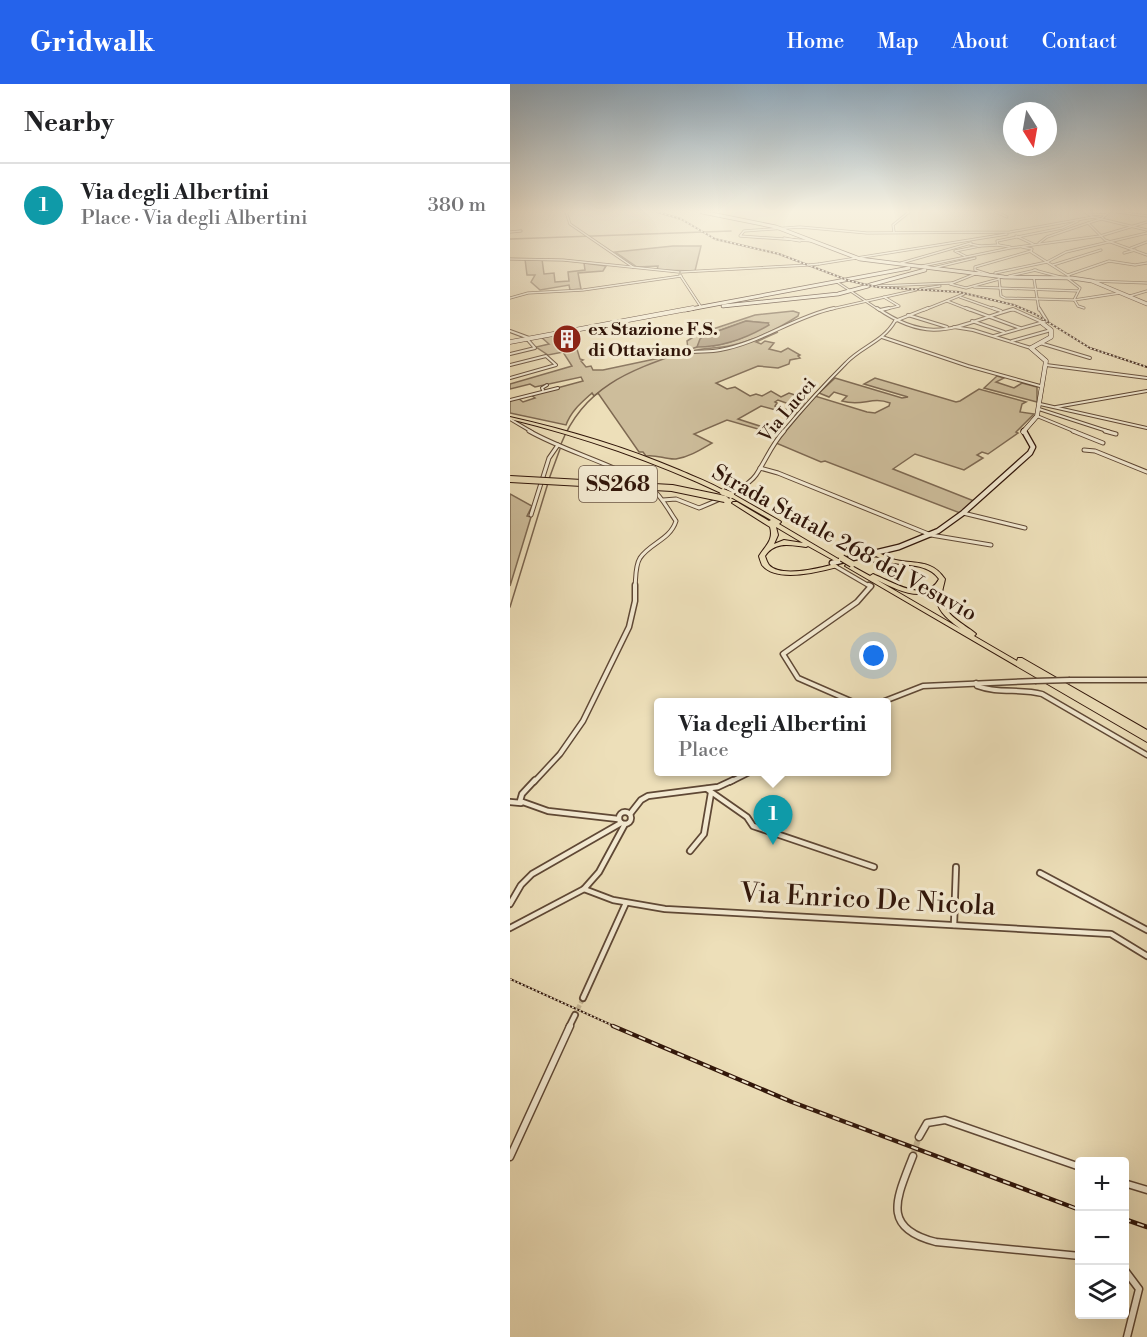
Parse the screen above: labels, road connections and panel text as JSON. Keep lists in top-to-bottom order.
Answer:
{
  "streets": {
    "highway": ["SS268", "Strada Statale 268 del Vesuvio"],
    "street": ["Via Lucci", "Via Enrico De Nicola"]
  },
  "places": {
    "building": ["ex Stazione F.S. di Ottaviano"]
  },
  "north": "bottom",
  "page": {
    "header": "Gridwalk",
    "nav": [
      "Home",
      "Map",
      "About",
      "Contact"
    ],
    "heading": "Nearby",
    "list": [
      {
        "mark": "1",
        "name": "Via degli Albertini",
        "note": "Place · Via degli Albertini",
        "value": "380 m"
      }
    ],
    "popup": ["Via degli Albertini", "Place"],
    "pins": "1",
    "map_buttons": ["+", "−"]
  }
}
